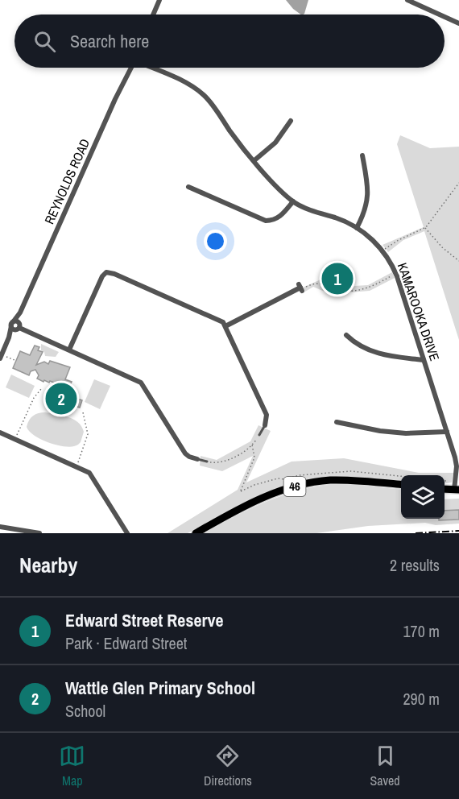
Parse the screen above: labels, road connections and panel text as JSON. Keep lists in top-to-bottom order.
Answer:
{
  "streets": {
    "main road": ["46"],
    "street": ["REYNOLDS ROAD", "KAMAROOKA DRIVE"]
  },
  "page": {
    "search": "Search here",
    "pins": ["1", "2"],
    "heading": ["Nearby", "2 results"],
    "list": [
      {
        "mark": "1",
        "name": "Edward Street Reserve",
        "note": "Park · Edward Street",
        "value": "170 m"
      },
      {
        "mark": "2",
        "name": "Wattle Glen Primary School",
        "note": "School",
        "value": "290 m"
      }
    ],
    "nav": ["Map", "Directions", "Saved"]
  }
}
